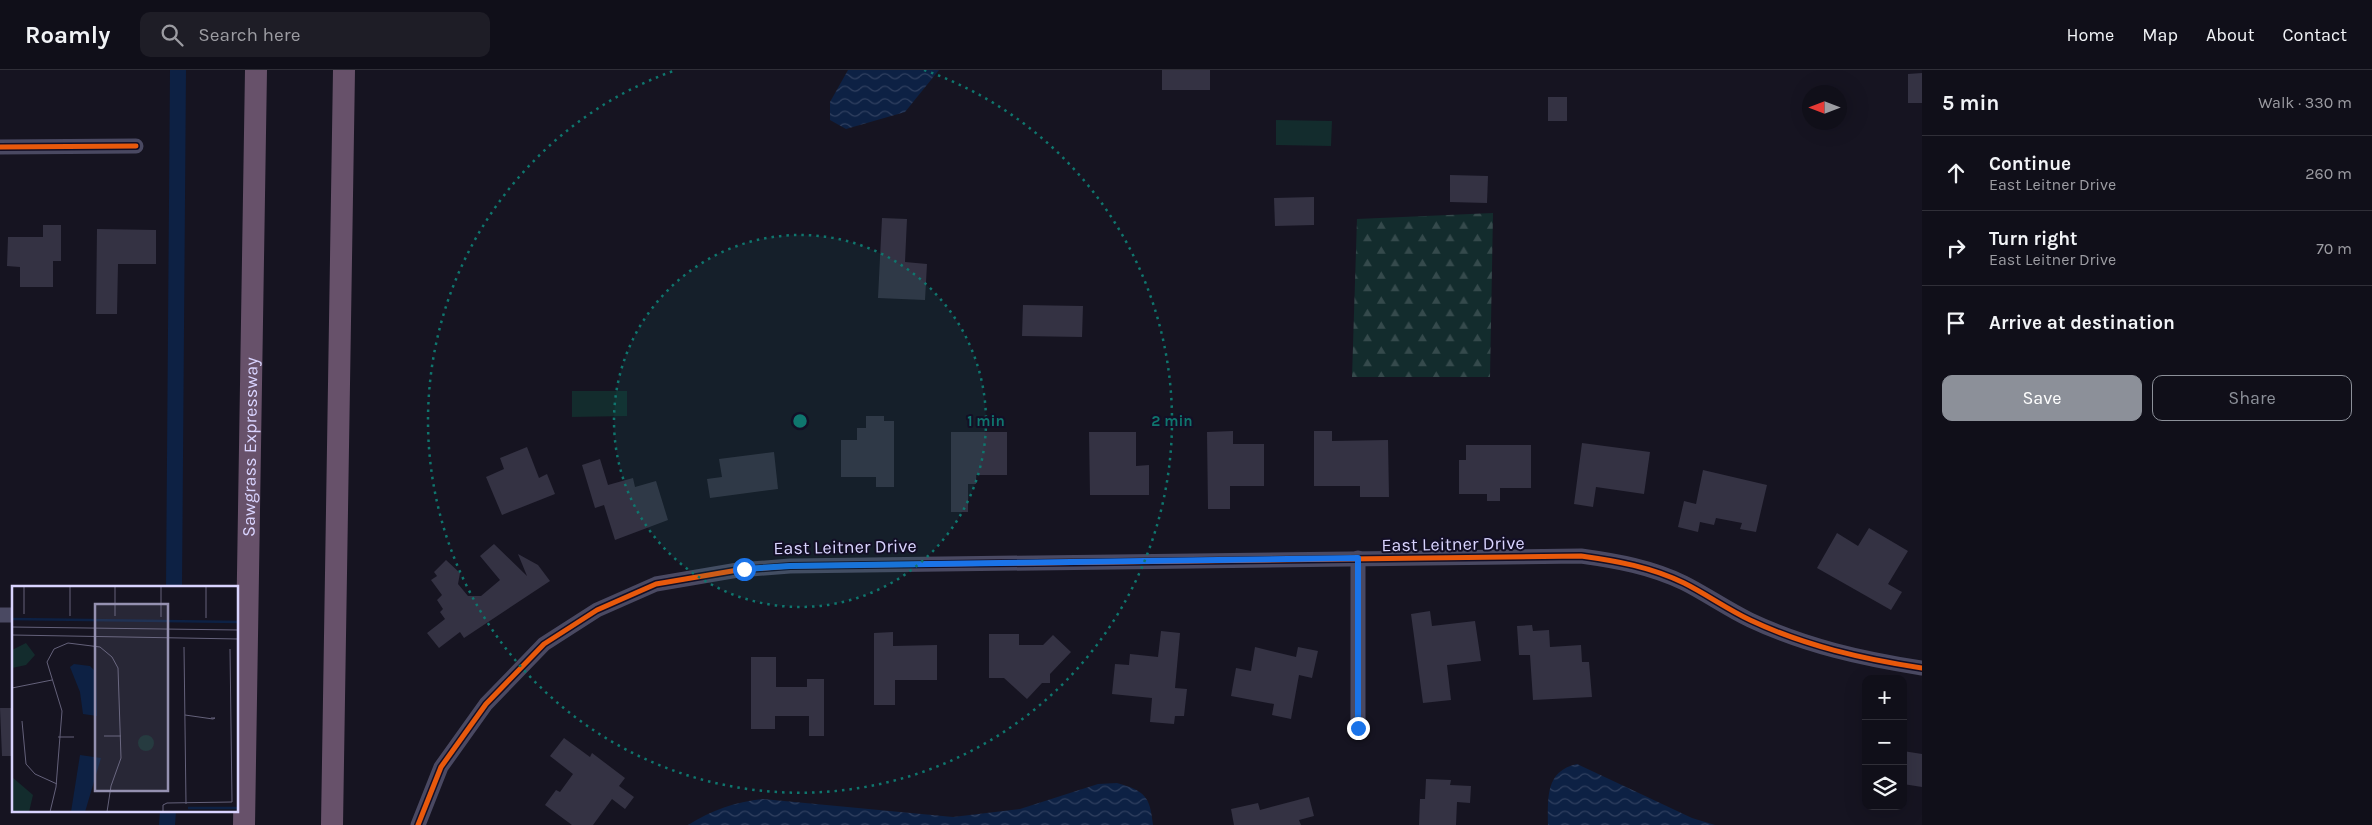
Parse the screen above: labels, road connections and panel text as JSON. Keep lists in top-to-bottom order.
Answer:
{
  "streets": {
    "highway": ["Sawgrass Expressway"],
    "street": ["East Leitner Drive"]
  },
  "north": "left",
  "page": {
    "header": "Roamly",
    "search": "Search here",
    "nav": [
      "Home",
      "Map",
      "About",
      "Contact"
    ],
    "heading": ["5 min", "Walk · 330 m"],
    "list": [
      ["Continue", "East Leitner Drive", "260 m"],
      ["Turn right", "East Leitner Drive", "70 m"],
      "Arrive at destination"
    ],
    "buttons": ["Save", "Share"],
    "map_buttons": ["+", "−"]
  },
  "rings": ["1 min", "2 min"]
}
